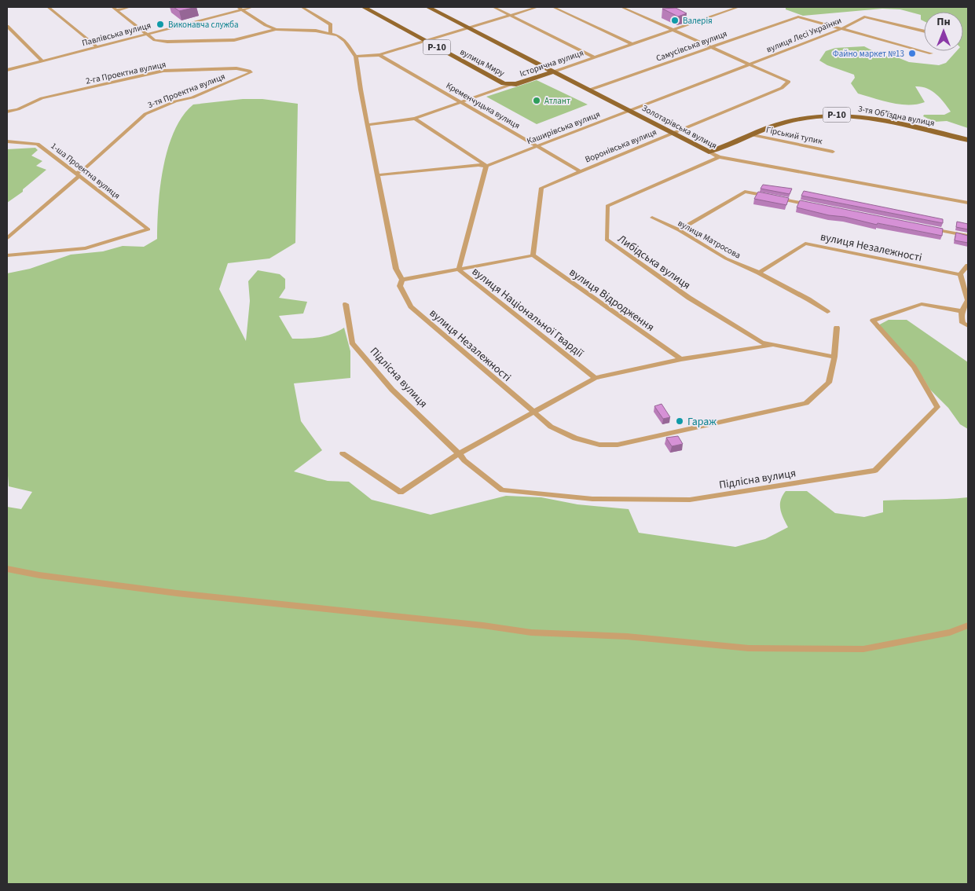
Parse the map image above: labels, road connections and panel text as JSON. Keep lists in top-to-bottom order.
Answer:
{
  "streets": {
    "main road": [
      "Р-10",
      "вулиця Миру",
      "Історична вулиця",
      "3-тя Обʼїздна вулиця",
      "Золотарівська вулиця"
    ],
    "street": [
      "Павлівська вулиця",
      "вулиця Лесі Українки",
      "Самусівська вулиця",
      "2-га Проектна вулиця",
      "3-тя Проектна вулиця",
      "Кременчуцька вулиця",
      "Каширівська вулиця",
      "Гірський тупик",
      "Воронівська вулиця",
      "1-ша Проектна вулиця",
      "вулиця Матросова",
      "вулиця Незалежності",
      "Либідська вулиця",
      "вулиця Відродження",
      "вулиця Національної Гвардії",
      "Підлісна вулиця"
    ]
  },
  "crossings": [
    ["Павлівська вулиця", "вулиця Незалежності"],
    ["вулиця Лесі Українки", "Самусівська вулиця"],
    ["вулиця Лесі Українки", "Каширівська вулиця"],
    ["Самусівська вулиця", "Золотарівська вулиця"],
    ["вулиця Миру", "Історична вулиця"],
    ["Історична вулиця", "Кременчуцька вулиця"],
    ["Історична вулиця", "Золотарівська вулиця"],
    ["Історична вулиця", "вулиця Незалежності"],
    ["2-га Проектна вулиця", "3-тя Проектна вулиця"],
    ["3-тя Проектна вулиця", "1-ша Проектна вулиця"],
    ["Кременчуцька вулиця", "Каширівська вулиця"],
    ["Кременчуцька вулиця", "Воронівська вулиця"],
    ["3-тя Обʼїздна вулиця", "Золотарівська вулиця"],
    ["3-тя Обʼїздна вулиця", "Гірський тупик"],
    ["Золотарівська вулиця", "Каширівська вулиця"],
    ["Золотарівська вулиця", "Воронівська вулиця"],
    ["Золотарівська вулиця", "Либідська вулиця"],
    ["Каширівська вулиця", "вулиця Незалежності"],
    ["Каширівська вулиця", "вулиця Національної Гвардії"],
    ["Воронівська вулиця", "вулиця Відродження"],
    ["вулиця Матросова", "вулиця Незалежності"],
    ["вулиця Незалежності", "Либідська вулиця"]
  ],
  "places": [
    "Валерія",
    "Виконавча служба",
    "Файно маркет №13",
    "Атлант",
    "Гараж"
  ],
  "north": "top"
}
